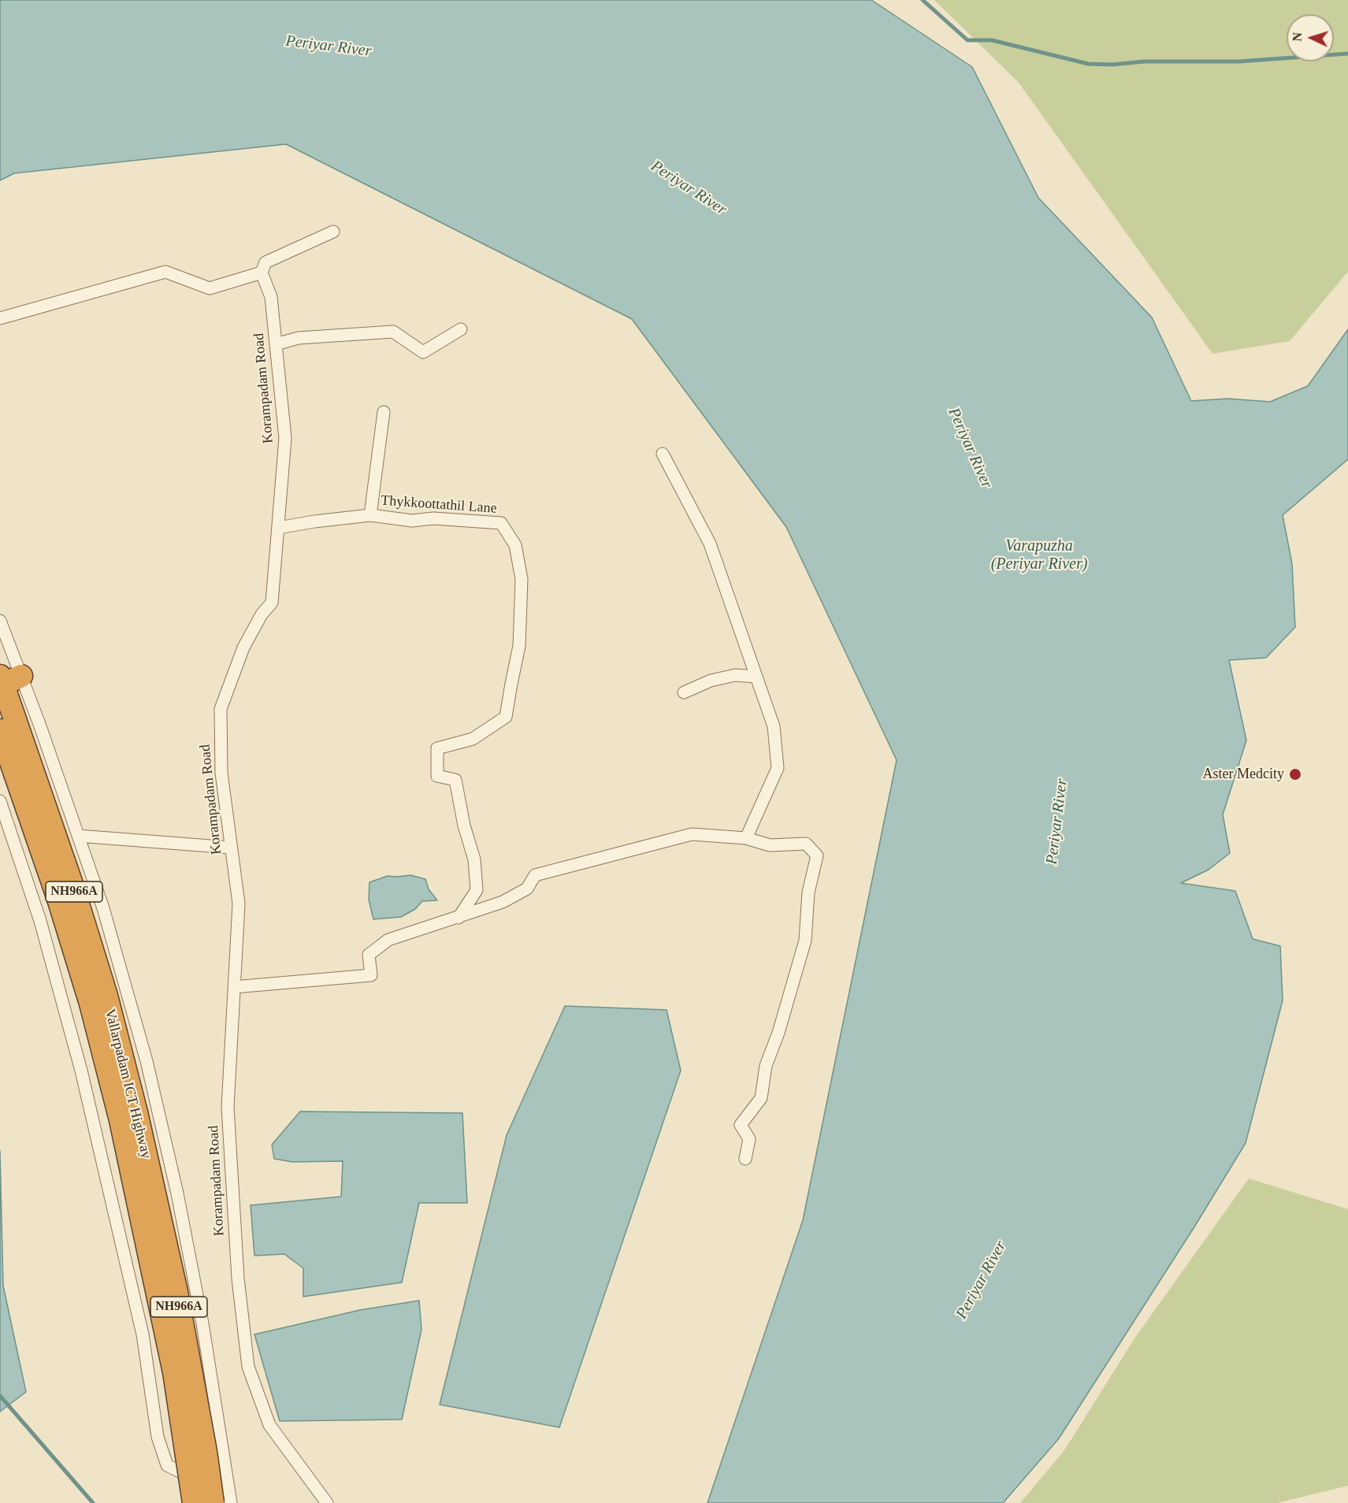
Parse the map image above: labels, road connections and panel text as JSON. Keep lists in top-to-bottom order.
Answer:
{
  "streets": {
    "highway": ["NH966A", "Vallarpadam ICT Highway"],
    "street": ["Korampadam Road", "Thykkoottathil Lane"]
  },
  "crossings": [
    ["Korampadam Road", "Thykkoottathil Lane"]
  ],
  "water": ["Periyar River", "Varapuzha (Periyar River)"],
  "places": ["Aster Medcity"],
  "north": "left"
}
